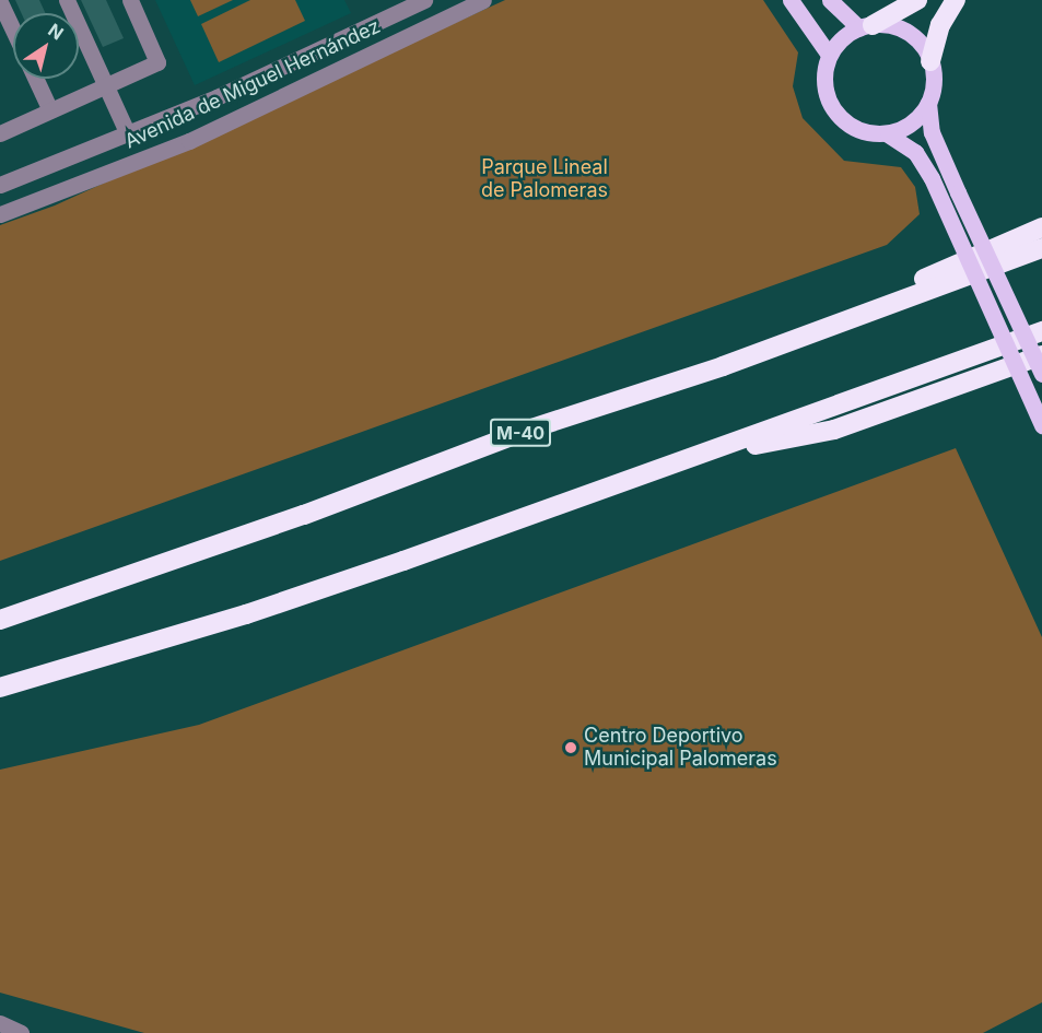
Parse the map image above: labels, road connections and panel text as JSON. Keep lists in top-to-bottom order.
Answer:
{
  "streets": {
    "highway": ["M-40"],
    "street": ["Avenida de Miguel Hernández"]
  },
  "parks": ["Parque Lineal de Palomeras"],
  "places": ["Centro Deportivo Municipal Palomeras"],
  "north": "top right"
}
